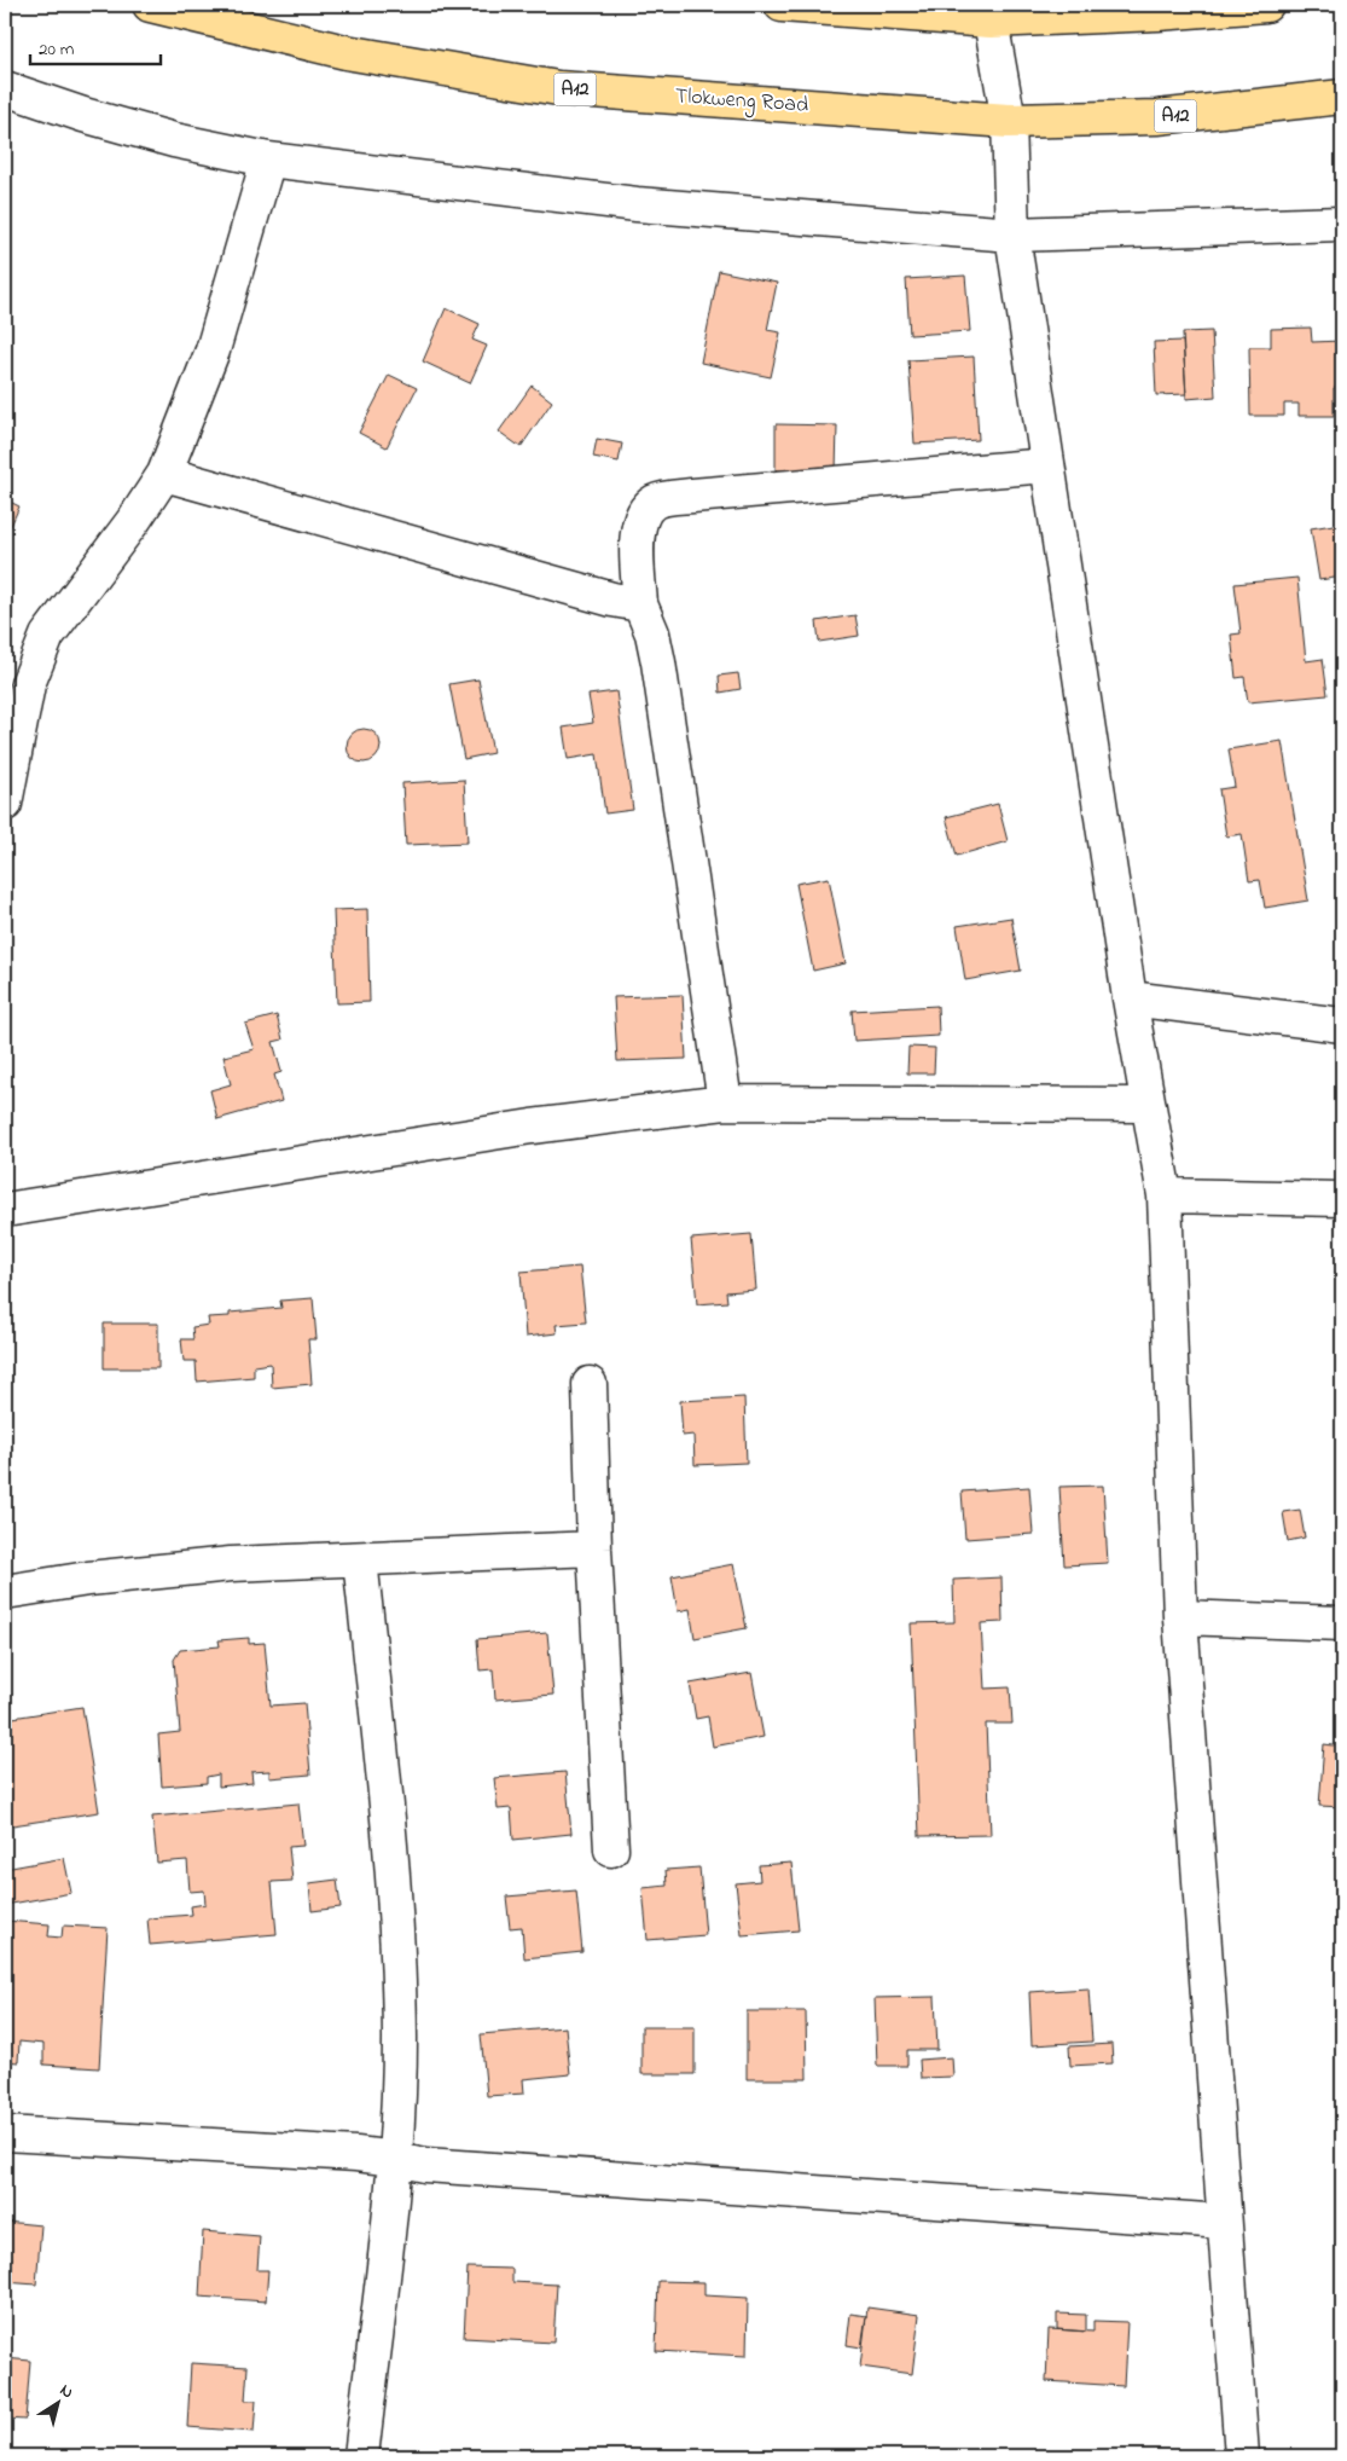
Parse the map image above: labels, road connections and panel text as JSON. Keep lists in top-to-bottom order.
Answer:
{
  "streets": {
    "main road": ["A12", "Tlokweng Road"]
  },
  "scale_bar": "20 m",
  "north": "top right"
}
